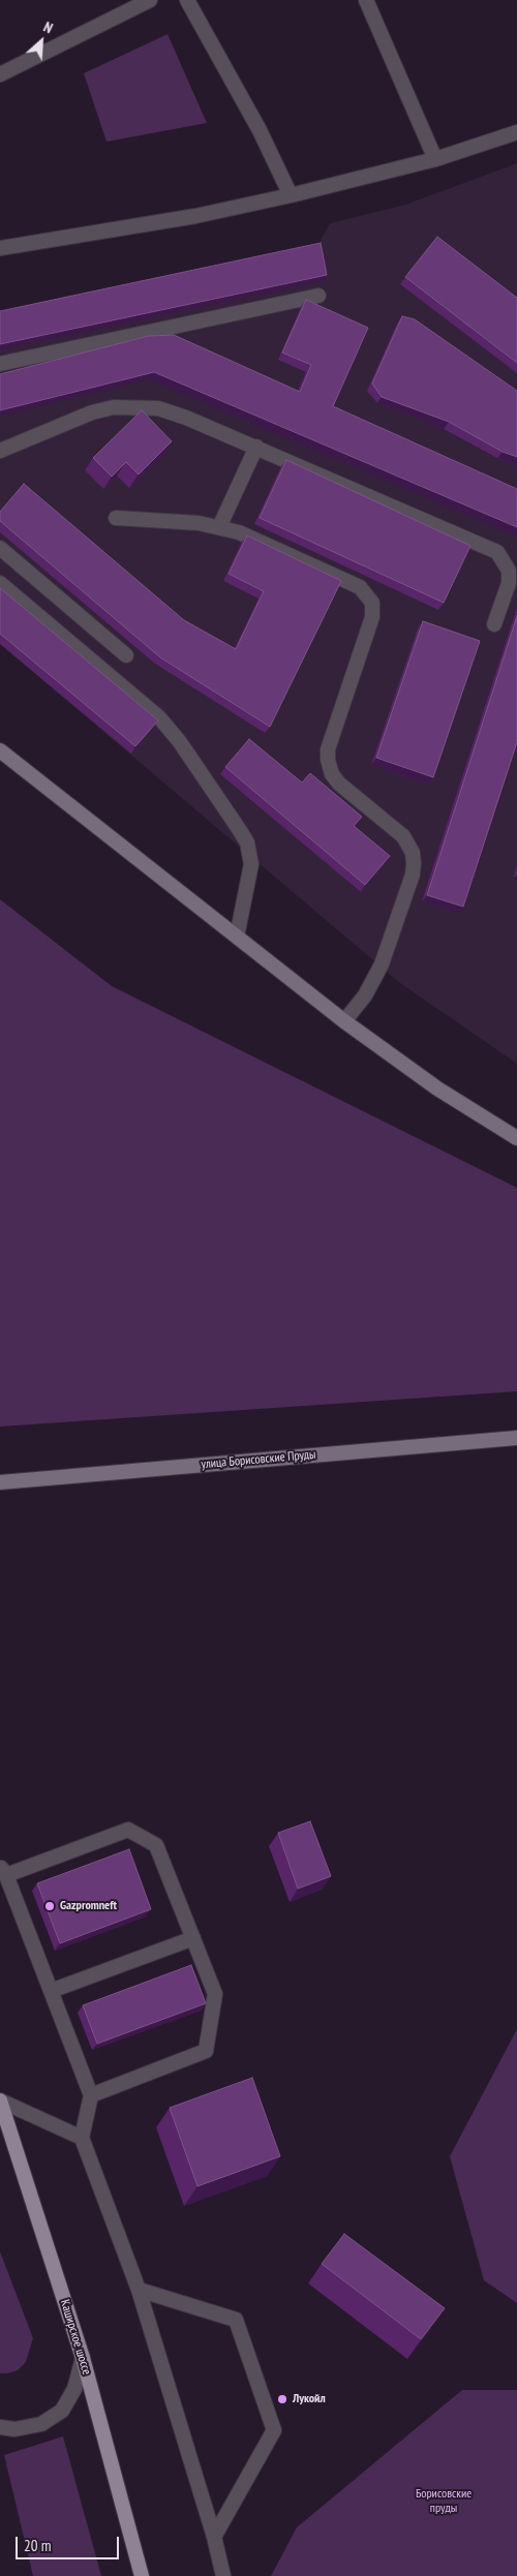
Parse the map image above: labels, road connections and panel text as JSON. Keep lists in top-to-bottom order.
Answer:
{
  "streets": {
    "main road": ["улица Борисовские Пруды", "Каширское шоссе"]
  },
  "parks": ["Борисовские пруды"],
  "places": ["Gazpromneft", "Лукойл"],
  "scale_bar": "20 m",
  "north": "top right"
}
